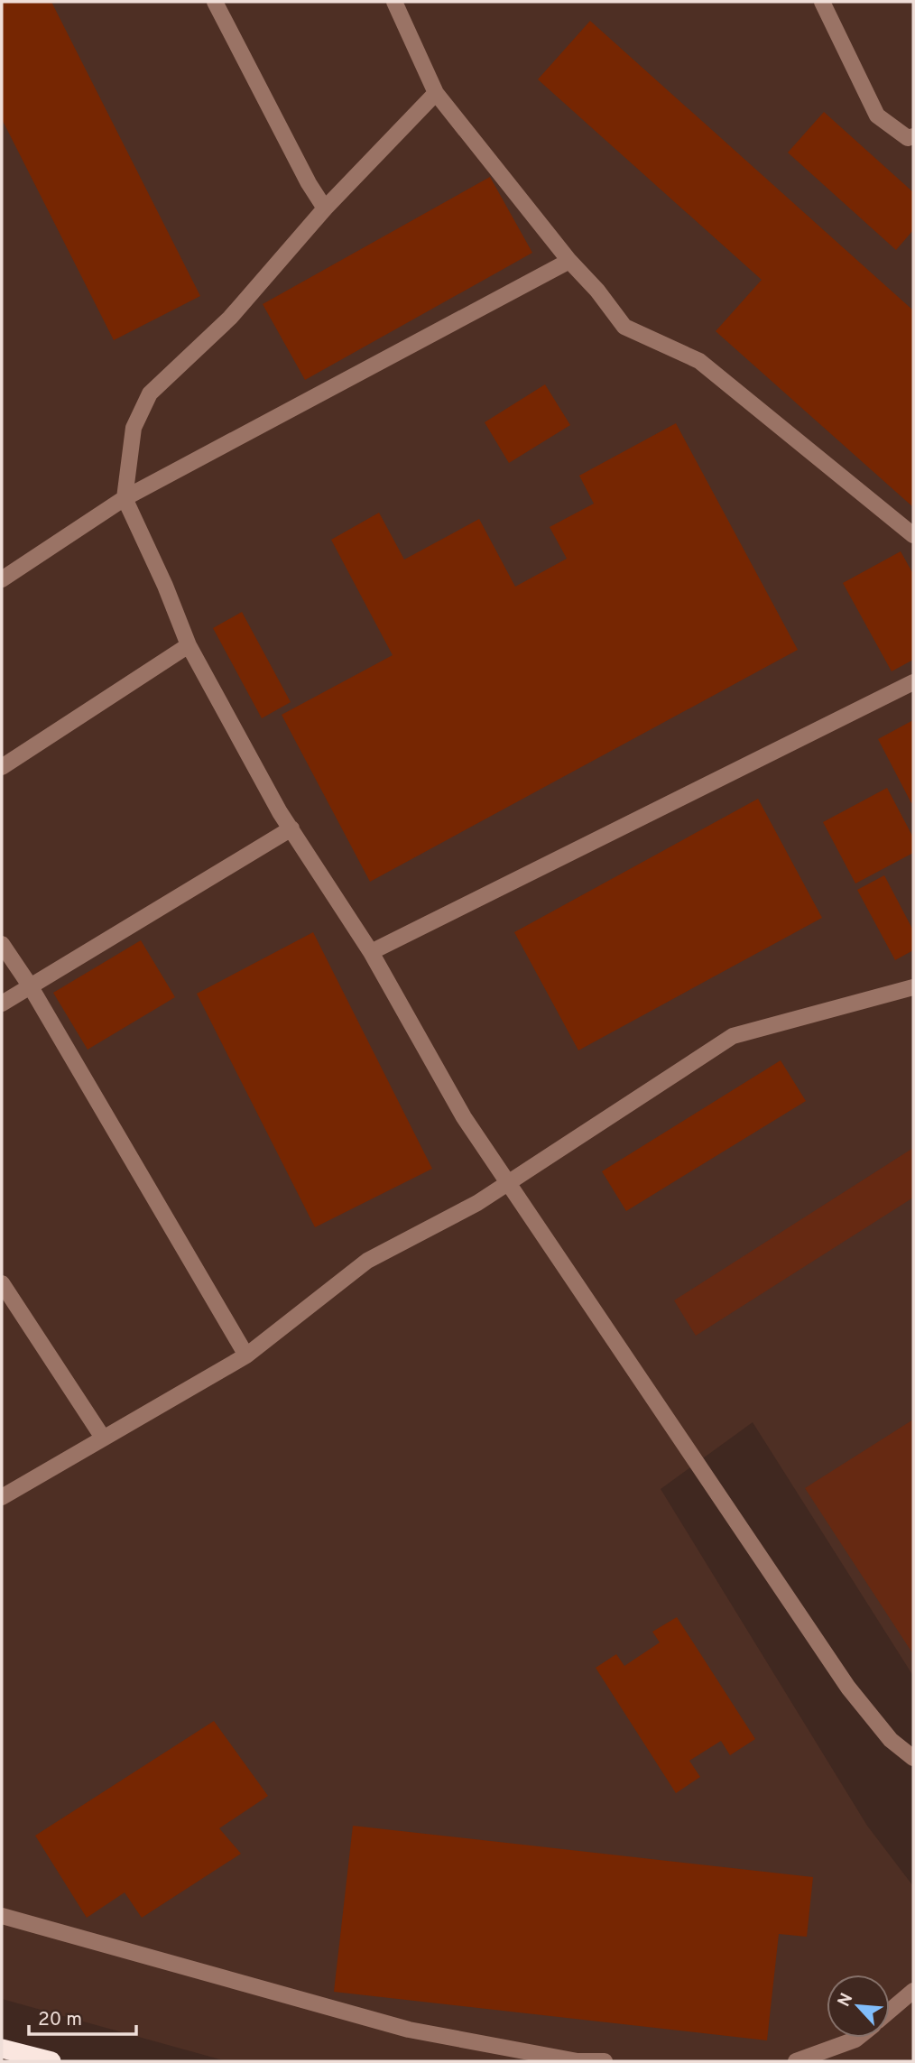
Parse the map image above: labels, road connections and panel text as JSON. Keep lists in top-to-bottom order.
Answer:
{
  "scale_bar": "20 m",
  "north": "top left"
}
